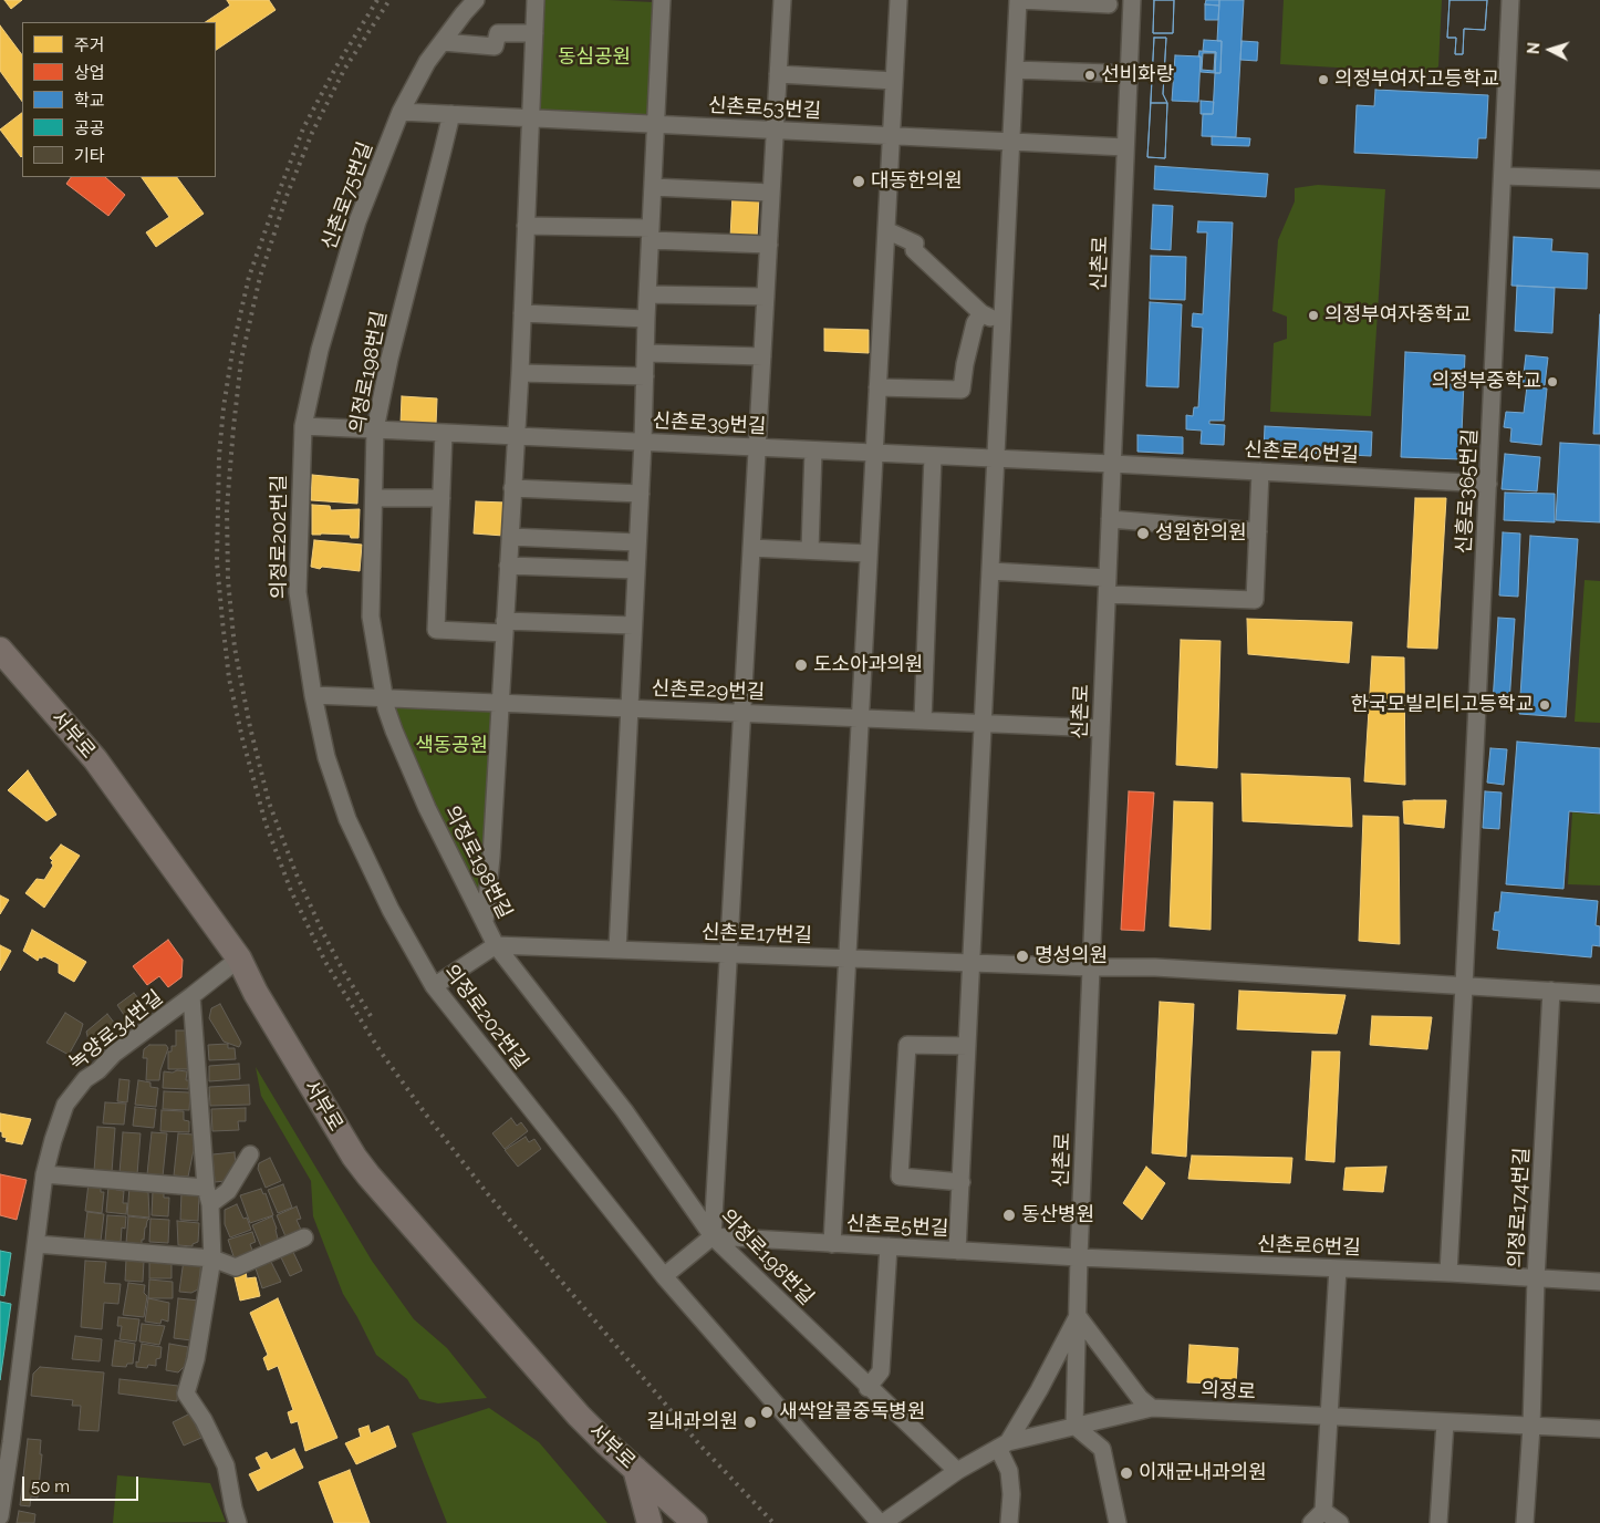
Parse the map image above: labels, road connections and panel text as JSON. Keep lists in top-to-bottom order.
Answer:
{
  "streets": {
    "main road": ["서부로"],
    "street": [
      "신촌로53번길",
      "신촌로75번길",
      "신촌로",
      "의정로198번길",
      "신촌로39번길",
      "신촌로40번길",
      "신흥로365번길",
      "의정로202번길",
      "신촌로29번길",
      "신촌로17번길",
      "녹양로34번길",
      "의정로174번길",
      "신촌로5번길",
      "신촌로6번길",
      "의정로"
    ]
  },
  "crossings": [
    ["신촌로53번길", "신촌로75번길"],
    ["신촌로53번길", "신촌로"],
    ["신촌로53번길", "의정로198번길"],
    ["신촌로75번길", "신촌로39번길"],
    ["신촌로75번길", "의정로202번길"],
    ["신촌로", "신촌로39번길"],
    ["신촌로", "신촌로40번길"],
    ["신촌로", "신촌로29번길"],
    ["신촌로", "신촌로17번길"],
    ["신촌로", "신촌로5번길"],
    ["신촌로", "신촌로6번길"],
    ["신촌로", "의정로"],
    ["의정로198번길", "신촌로39번길"],
    ["의정로198번길", "신촌로29번길"],
    ["의정로198번길", "신촌로17번길"],
    ["의정로198번길", "신촌로5번길"],
    ["의정로198번길", "의정로"],
    ["신촌로39번길", "신촌로40번길"],
    ["신촌로39번길", "의정로202번길"],
    ["신촌로40번길", "신흥로365번길"],
    ["신흥로365번길", "신촌로17번길"],
    ["신흥로365번길", "신촌로6번길"],
    ["의정로202번길", "신촌로29번길"],
    ["의정로202번길", "의정로"],
    ["서부로", "녹양로34번길"],
    ["신촌로17번길", "의정로174번길"],
    ["의정로174번길", "신촌로6번길"],
    ["의정로174번길", "의정로"],
    ["신촌로5번길", "신촌로6번길"]
  ],
  "parks": ["동심공원", "색동공원"],
  "places": [
    "선비화랑",
    "의정부여자고등학교",
    "대동한의원",
    "의정부여자중학교",
    "의정부중학교",
    "성원한의원",
    "도소아과의원",
    "한국모빌리티고등학교",
    "명성의원",
    "동산병원",
    "새싹알콜중독병원",
    "길내과의원",
    "이재균내과의원"
  ],
  "legend": [
    "주거",
    "상업",
    "학교",
    "공공",
    "기타"
  ],
  "scale_bar": "50 m",
  "north": "left"
}
